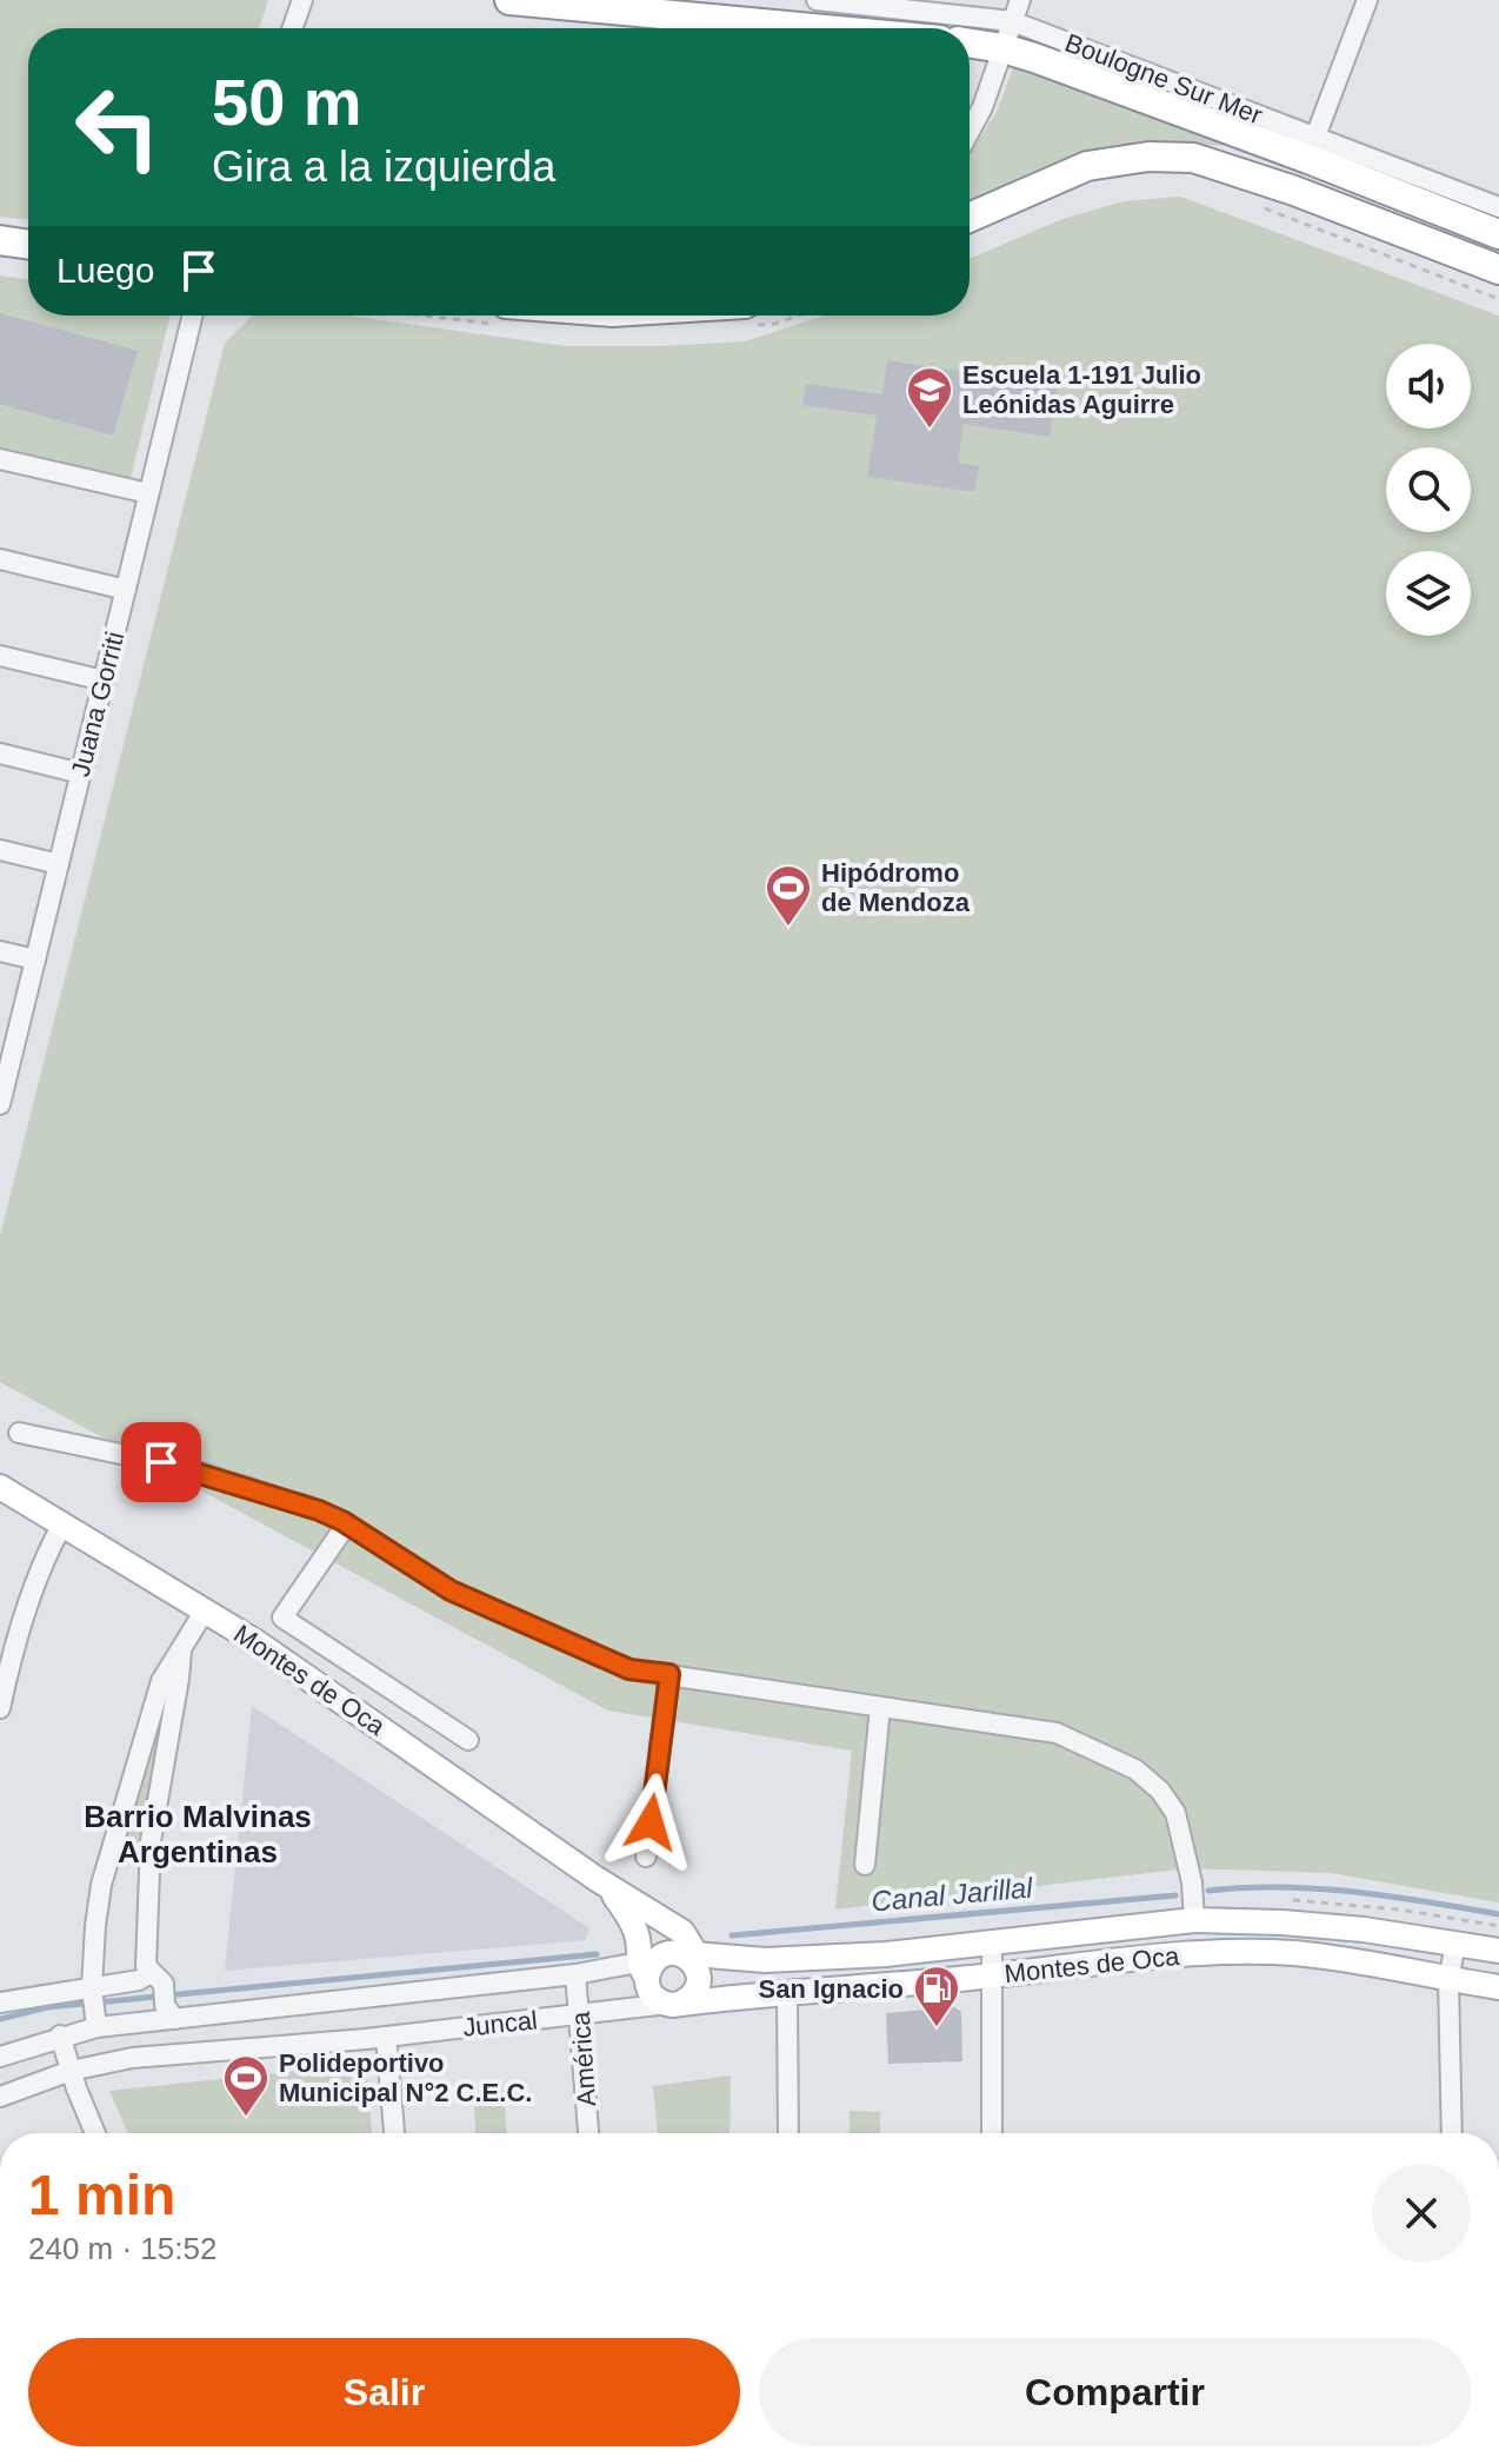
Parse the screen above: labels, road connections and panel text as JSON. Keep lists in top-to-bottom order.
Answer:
{
  "streets": {
    "highway": ["Boulogne Sur Mer"],
    "main road": ["Montes de Oca"],
    "street": ["Juana Gorriti", "Juncal", "América"]
  },
  "crossings": [
    ["Montes de Oca", "Juncal"],
    ["Juncal", "América"]
  ],
  "districts": ["Barrio Malvinas Argentinas"],
  "water": ["Canal Jarillal"],
  "places": {
    "school or university": ["Escuela 1-191 Julio Leónidas Aguirre"],
    "sports": ["Hipódromo de Mendoza", "Polideportivo Municipal N°2 C.E.C."],
    "fuel station": ["San Ignacio"]
  },
  "page": {
    "turn": ["50 m", "Gira a la izquierda"],
    "then": "Luego",
    "heading": ["1 min", "240 m · 15:52"],
    "buttons": ["Salir", "Compartir"]
  }
}
